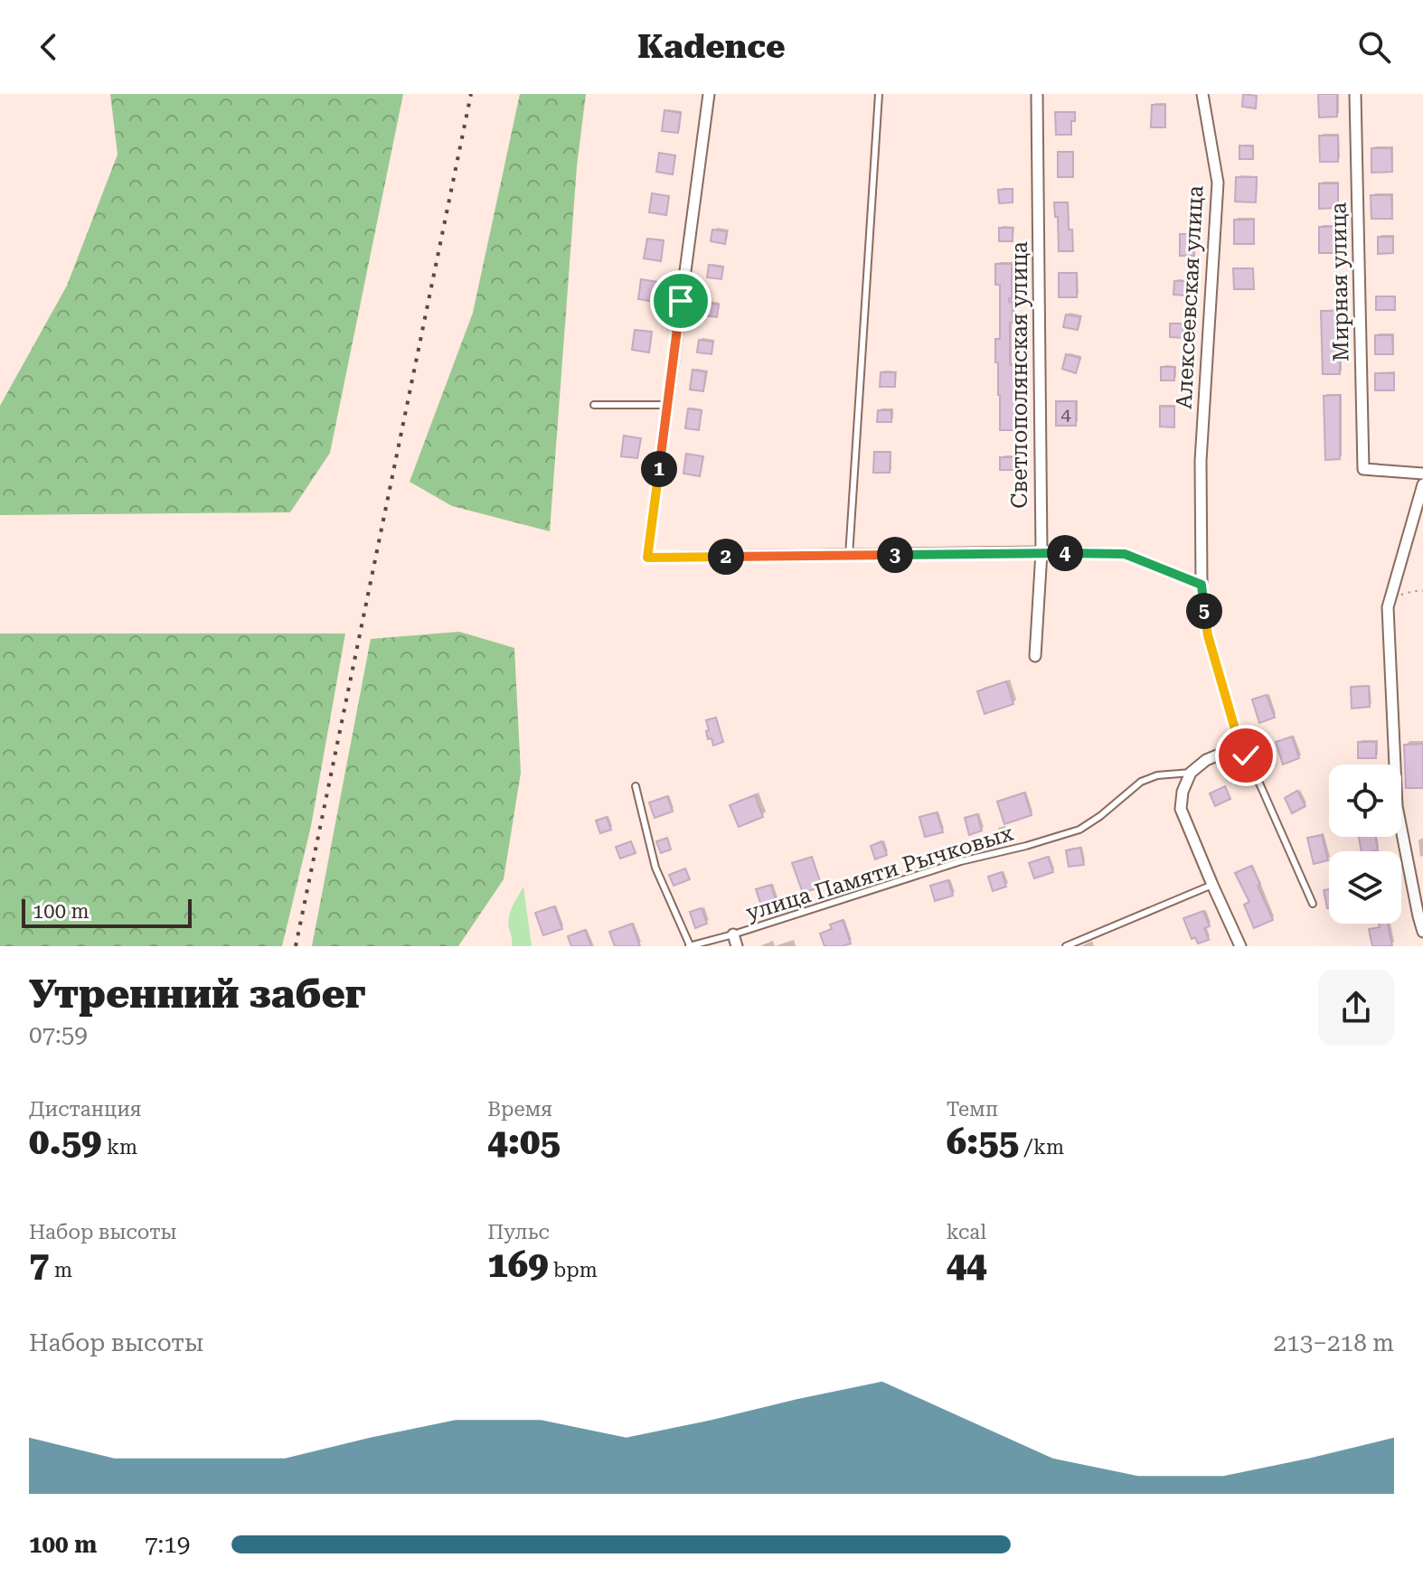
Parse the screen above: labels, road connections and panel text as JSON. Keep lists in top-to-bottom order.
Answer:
{
  "streets": {
    "street": ["Мирная улица", "Алексеевская улица", "Светлополянская улица"],
    "lane": ["улица Памяти Рычковых"]
  },
  "house_numbers": ["4"],
  "scale_bar": "100 m",
  "page": {
    "header": "Kadence",
    "pins": [
      "1",
      "4",
      "3",
      "2",
      "5"
    ],
    "scale": "100 m",
    "heading": ["Утренний забег", "07:59"],
    "stats": [
      ["Дистанция", "0.59 km"],
      ["Время", "4:05"],
      ["Темп", "6:55 /km"],
      ["Набор высоты", "7 m"],
      ["Пульс", "169 bpm"],
      ["kcal", "44"]
    ],
    "chart": ["Набор высоты", "213–218 m"],
    "list": [
      {
        "name": "100 m",
        "note": "7:19"
      }
    ]
  }
}
